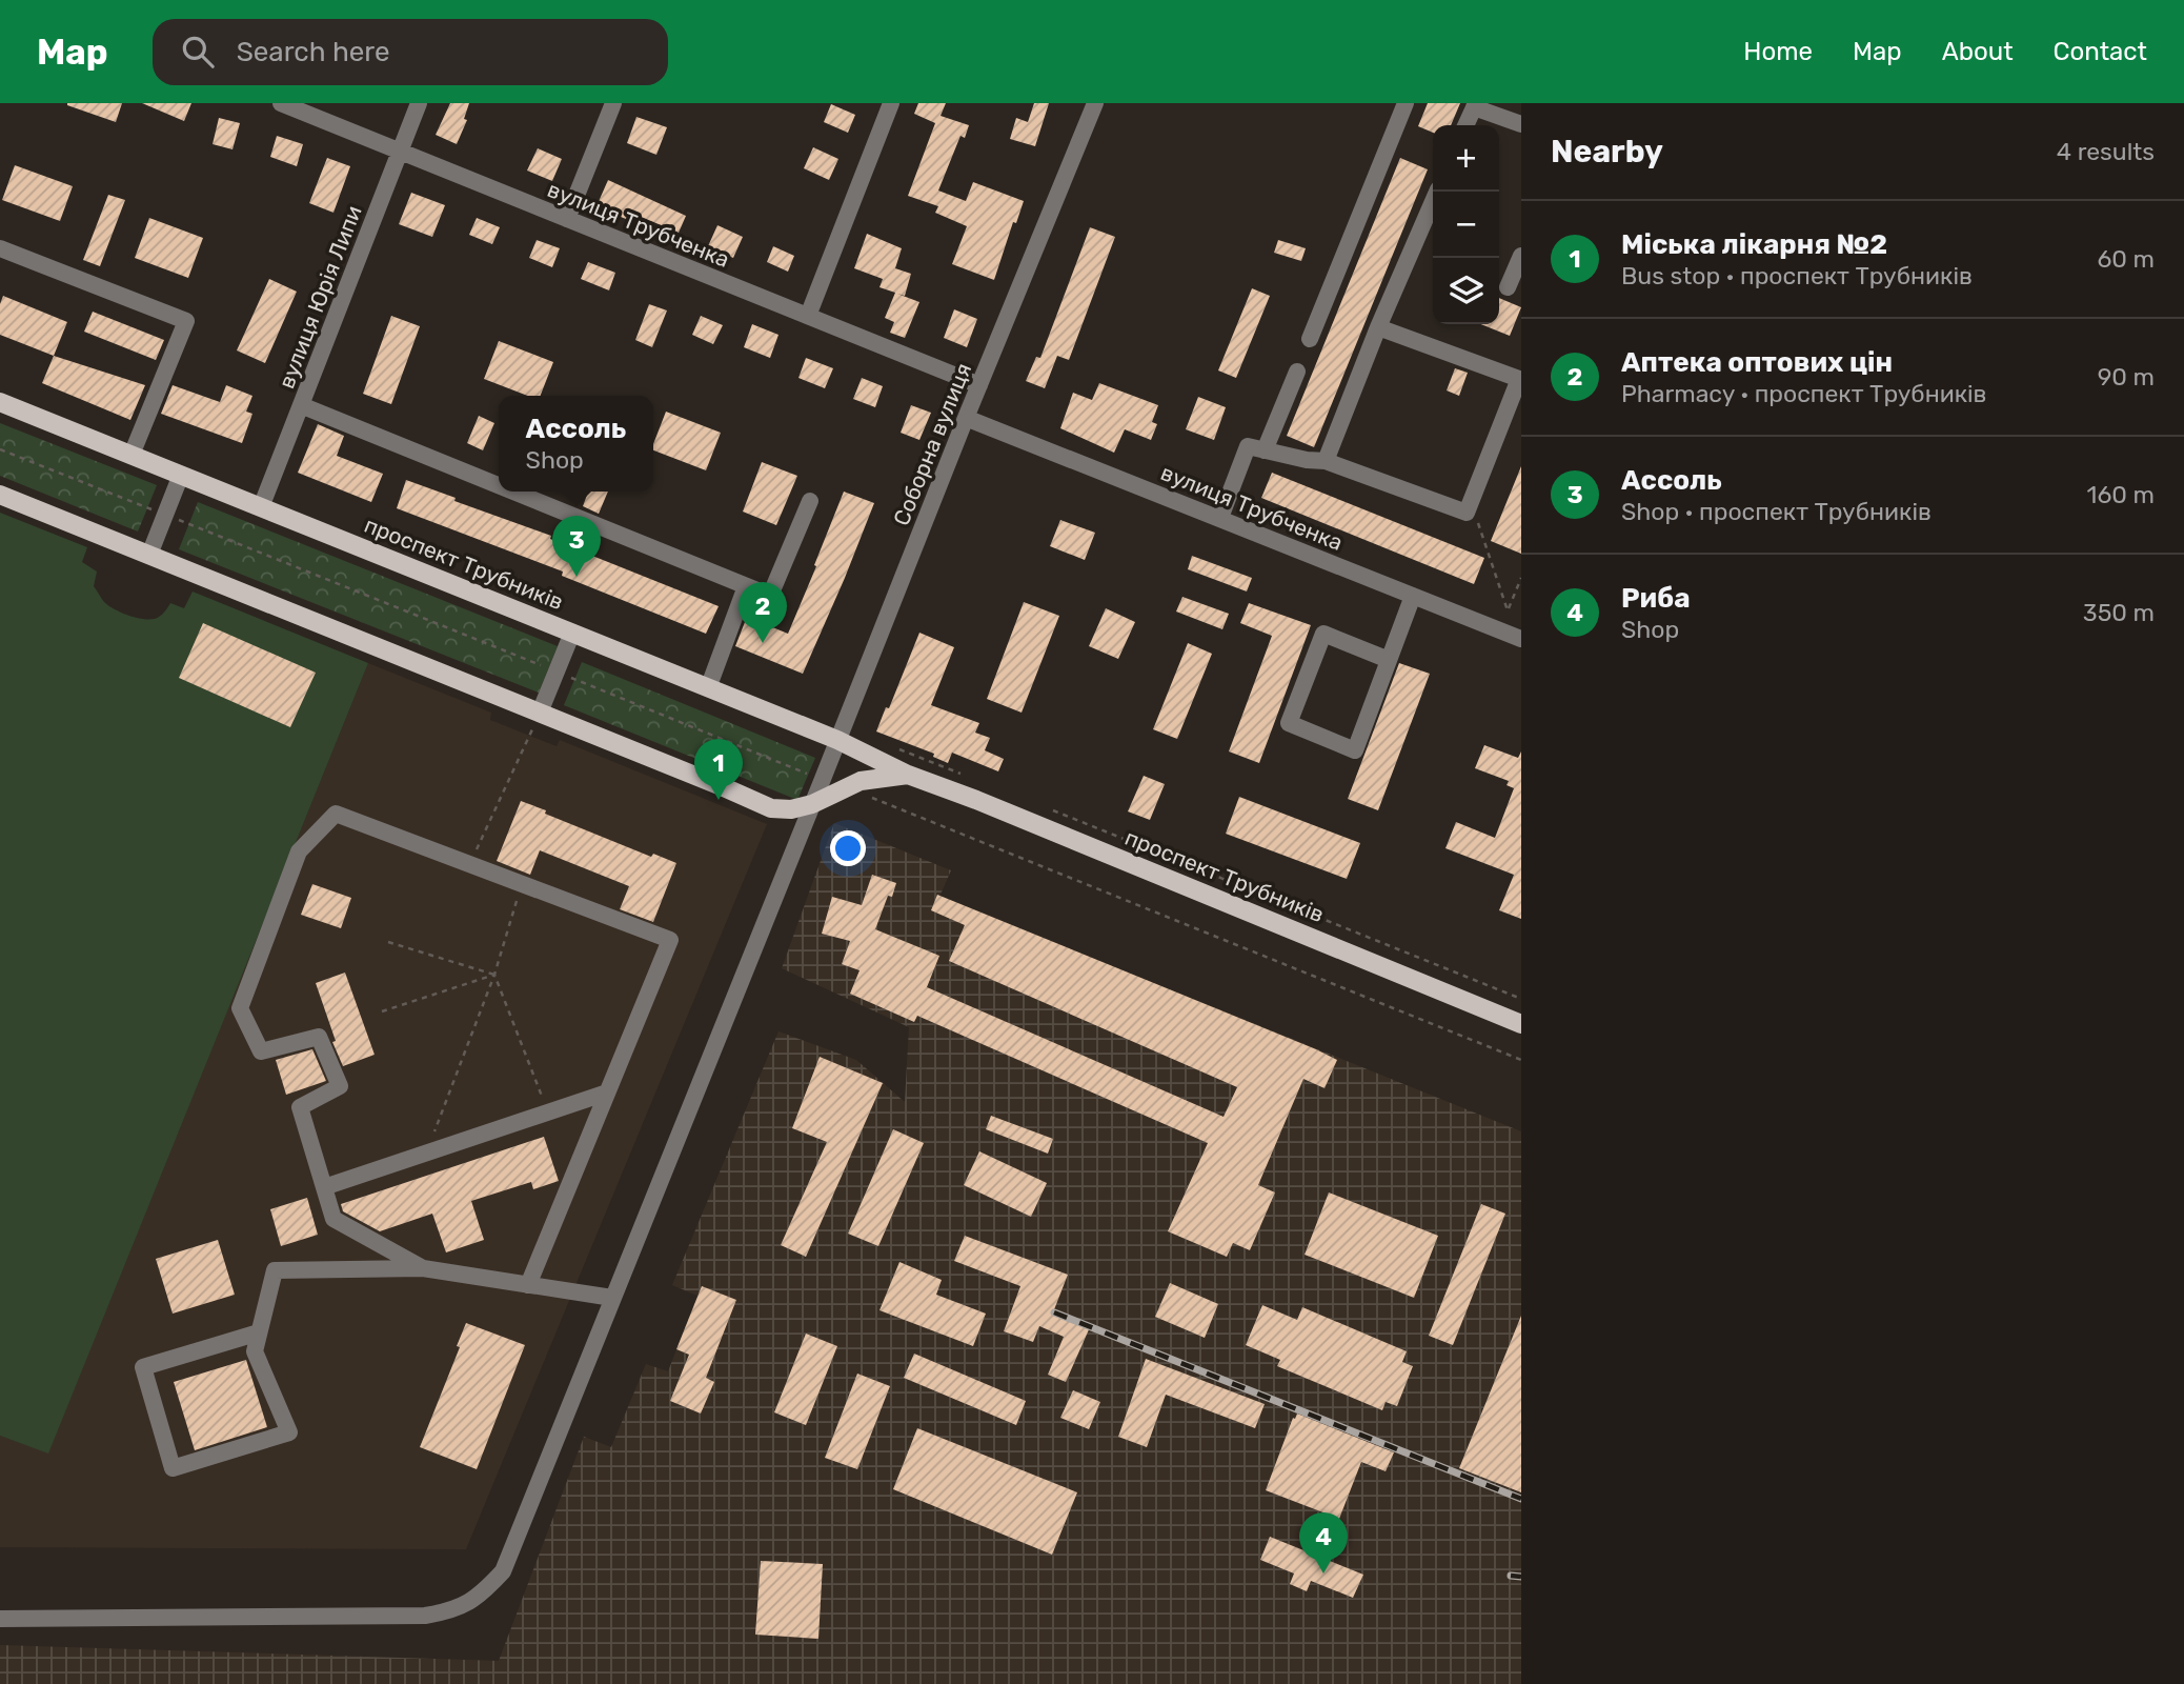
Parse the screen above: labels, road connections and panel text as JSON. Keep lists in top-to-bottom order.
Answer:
{
  "streets": {
    "main road": ["проспект Трубників"],
    "street": ["вулиця Трубченка", "вулиця Юрія Липи", "Соборна вулиця"]
  },
  "crossings": [
    ["вулиця Трубченка", "вулиця Юрія Липи"],
    ["вулиця Трубченка", "Соборна вулиця"],
    ["вулиця Юрія Липи", "проспект Трубників"],
    ["Соборна вулиця", "проспект Трубників"]
  ],
  "page": {
    "header": "Map",
    "search": "Search here",
    "nav": [
      "Home",
      "Map",
      "About",
      "Contact"
    ],
    "heading": ["Nearby", "4 results"],
    "map_buttons": ["+", "−"],
    "list": [
      {
        "mark": "1",
        "name": "Міська лікарня №2",
        "note": "Bus stop · проспект Трубників",
        "value": "60 m"
      },
      {
        "mark": "2",
        "name": "Аптека оптових цін",
        "note": "Pharmacy · проспект Трубників",
        "value": "90 m"
      },
      {
        "mark": "3",
        "name": "Ассоль",
        "note": "Shop · проспект Трубників",
        "value": "160 m"
      },
      {
        "mark": "4",
        "name": "Риба",
        "note": "Shop",
        "value": "350 m"
      }
    ],
    "popup": ["Ассоль", "Shop"],
    "pins": [
      "3",
      "2",
      "1",
      "4"
    ]
  }
}
